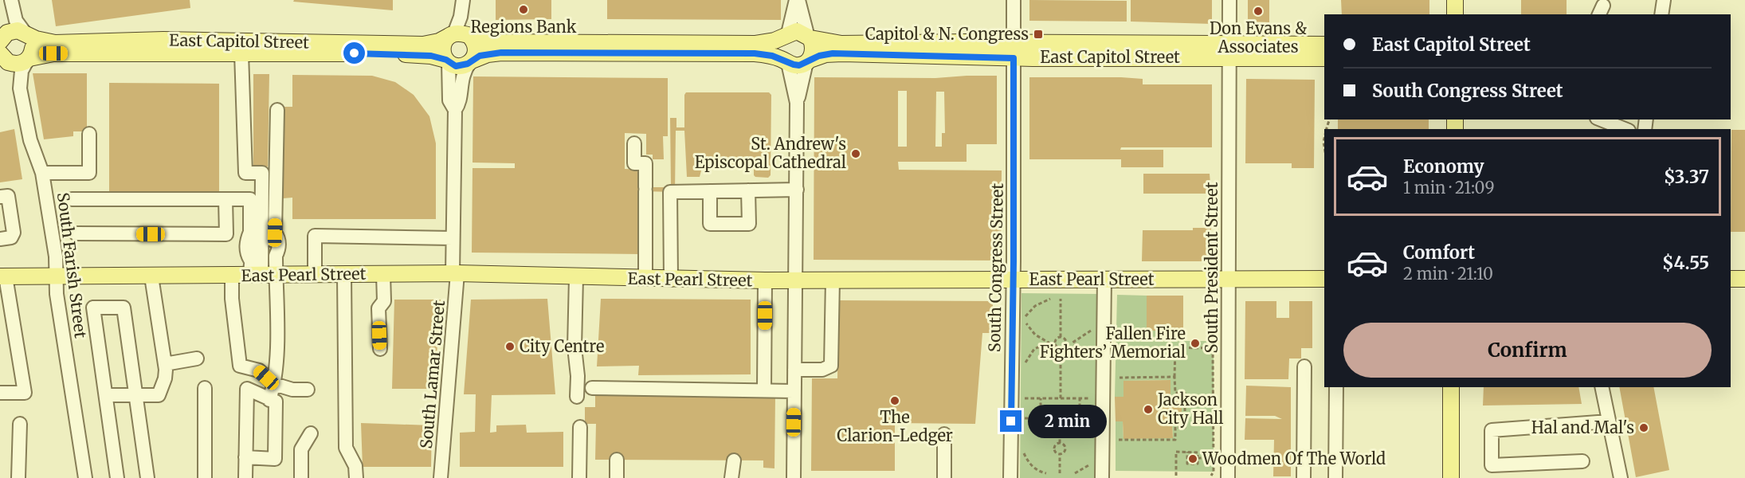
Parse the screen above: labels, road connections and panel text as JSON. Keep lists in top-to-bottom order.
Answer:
{
  "streets": {
    "main road": ["East Capitol Street", "East Pearl Street"],
    "street": [
      "South Farish Street",
      "South Congress Street",
      "South President Street",
      "South Lamar Street"
    ]
  },
  "crossings": [
    ["East Capitol Street", "South Farish Street"],
    ["East Capitol Street", "South Congress Street"],
    ["East Capitol Street", "South President Street"],
    ["East Capitol Street", "South Lamar Street"],
    ["South Farish Street", "East Pearl Street"],
    ["South Congress Street", "East Pearl Street"],
    ["South President Street", "East Pearl Street"],
    ["East Pearl Street", "South Lamar Street"]
  ],
  "places": {
    "other": [
      "Regions Bank",
      "Don Evans & Associates",
      "St. Andrew's Episcopal Cathedral",
      "Fallen Fire Fighters’ Memorial",
      "City Centre",
      "The Clarion-Ledger",
      "Jackson City Hall",
      "Hal and Mal's",
      "Woodmen Of The World"
    ],
    "transit": ["Capitol & N. Congress"]
  },
  "page": {
    "banner": ["East Capitol Street", "South Congress Street"],
    "list": [
      {
        "name": "Economy",
        "note": "1 min · 21:09",
        "value": "$3.37"
      },
      {
        "name": "Comfort",
        "note": "2 min · 21:10",
        "value": "$4.55"
      }
    ],
    "buttons": "Confirm",
    "bubble": "2 min"
  }
}
